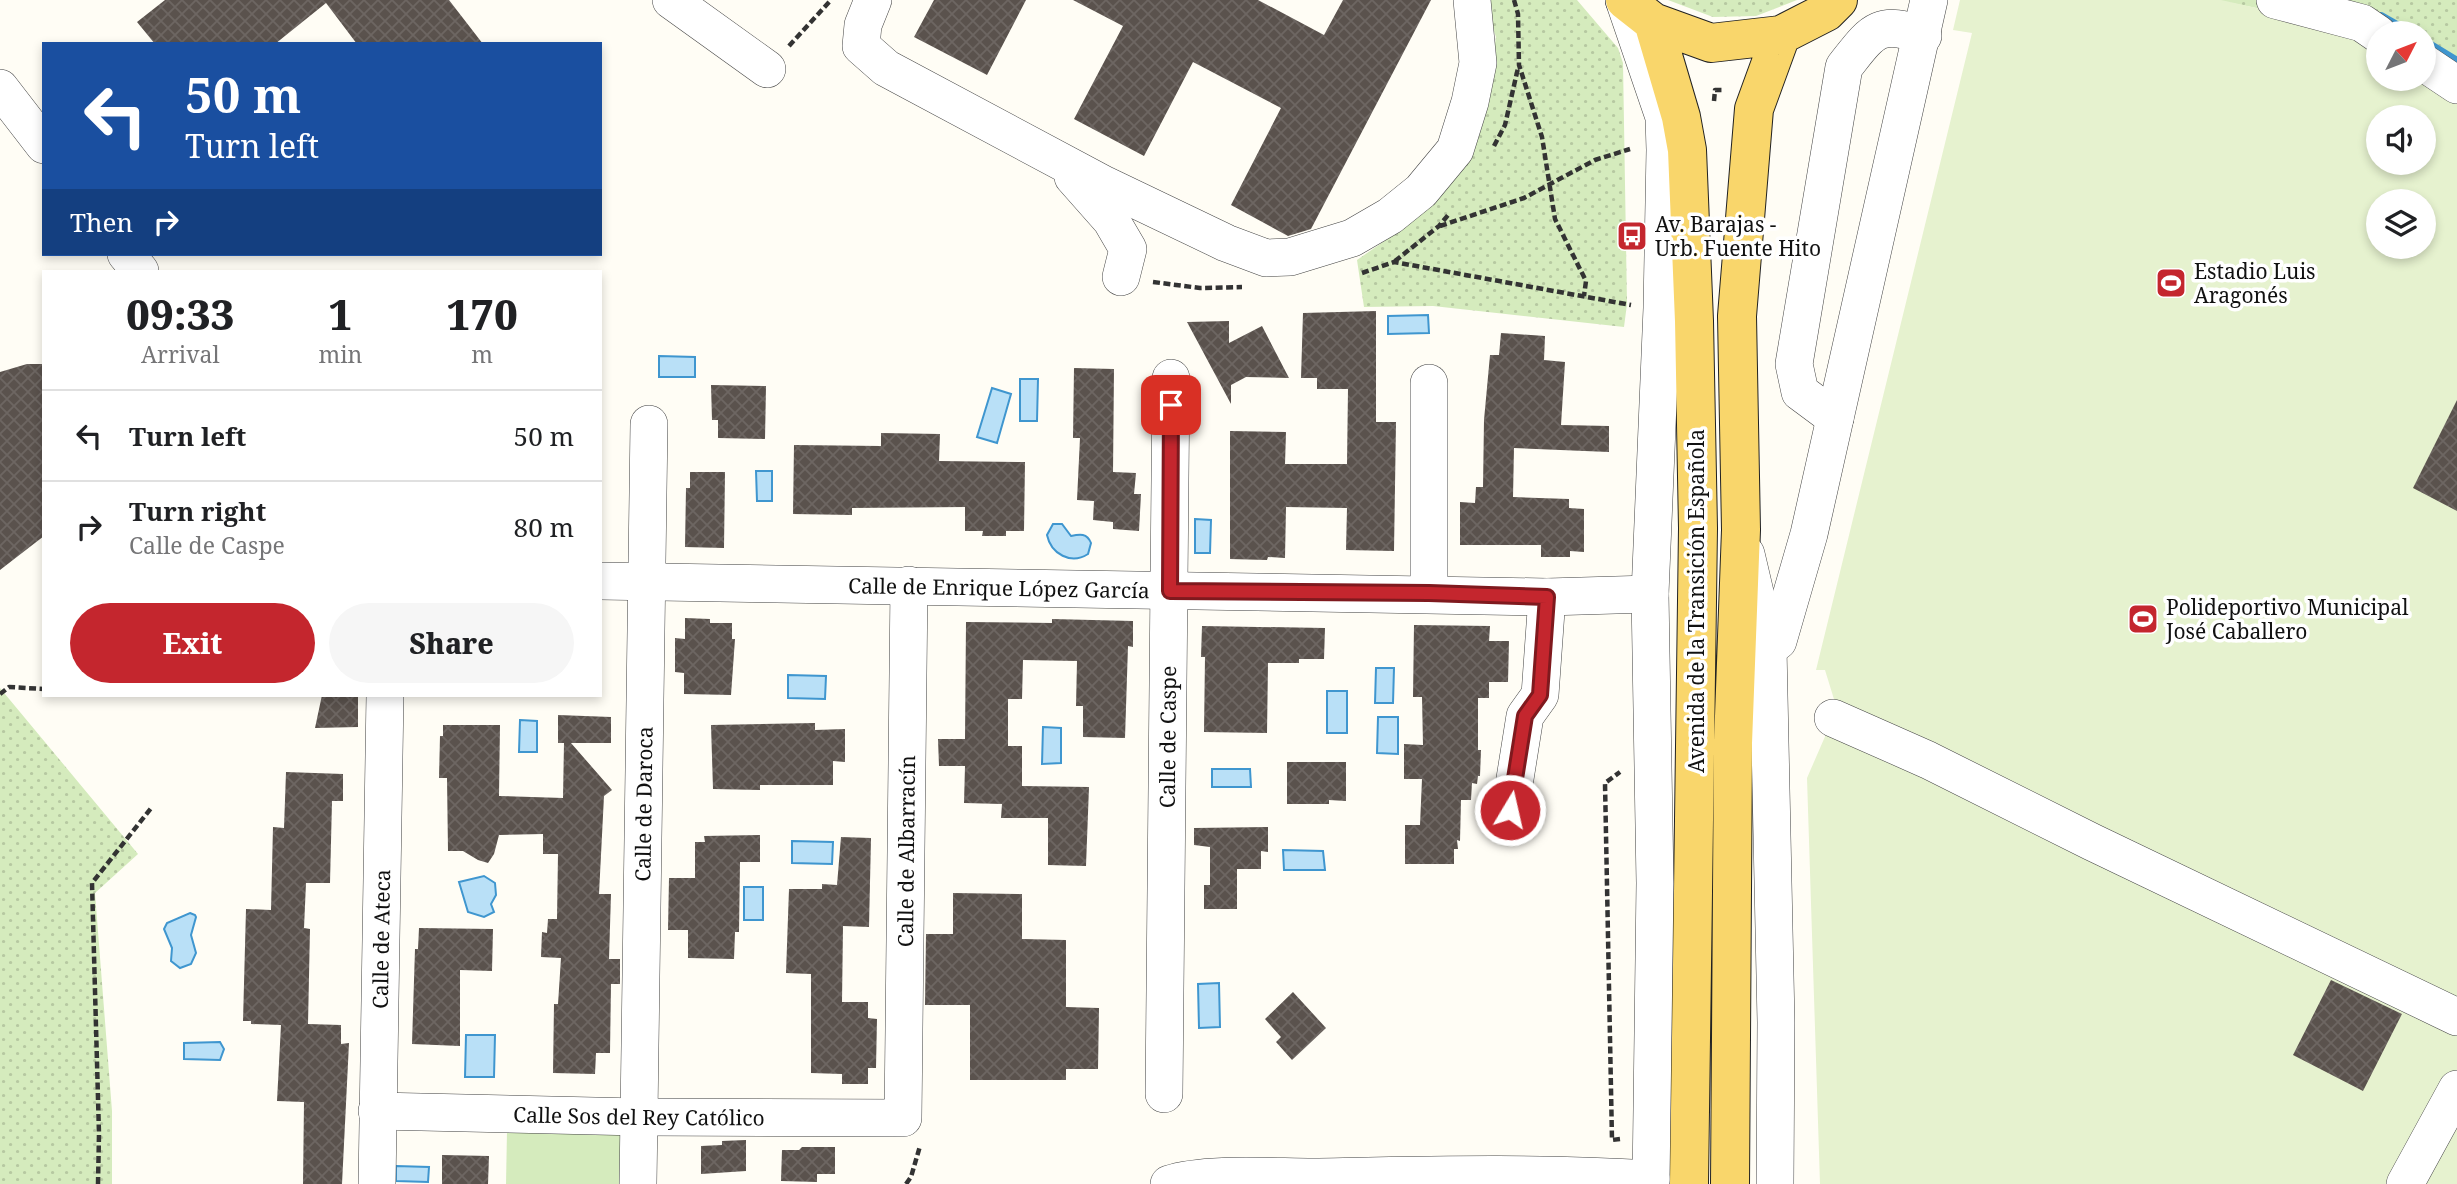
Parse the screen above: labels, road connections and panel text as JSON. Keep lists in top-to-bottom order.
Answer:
{
  "streets": {
    "main road": ["Avenida de la Transición Española"],
    "street": [
      "Calle de Enrique López García",
      "Calle de Caspe",
      "Calle de Daroca",
      "Calle de Albarracín",
      "Calle de Ateca",
      "Calle Sos del Rey Católico"
    ]
  },
  "crossings": [
    ["Calle de Enrique López García", "Calle de Caspe"],
    ["Calle de Enrique López García", "Calle de Daroca"],
    ["Calle de Enrique López García", "Calle de Albarracín"],
    ["Calle de Daroca", "Calle Sos del Rey Católico"],
    ["Calle de Albarracín", "Calle Sos del Rey Católico"],
    ["Calle de Ateca", "Calle Sos del Rey Católico"]
  ],
  "places": {
    "bus stop": ["Av. Barajas - Urb. Fuente Hito"],
    "sports": ["Estadio Luis Aragonés", "Polideportivo Municipal José Caballero"]
  },
  "north": "top right",
  "page": {
    "turn": ["50 m", "Turn left"],
    "then": "Then",
    "eta": [
      "09:33",
      "Arrival",
      "1",
      "min",
      "170",
      "m"
    ],
    "list": [
      {
        "name": "Turn left",
        "value": "50 m"
      },
      {
        "name": "Turn right",
        "note": "Calle de Caspe",
        "value": "80 m"
      }
    ],
    "buttons": ["Exit", "Share"]
  }
}
